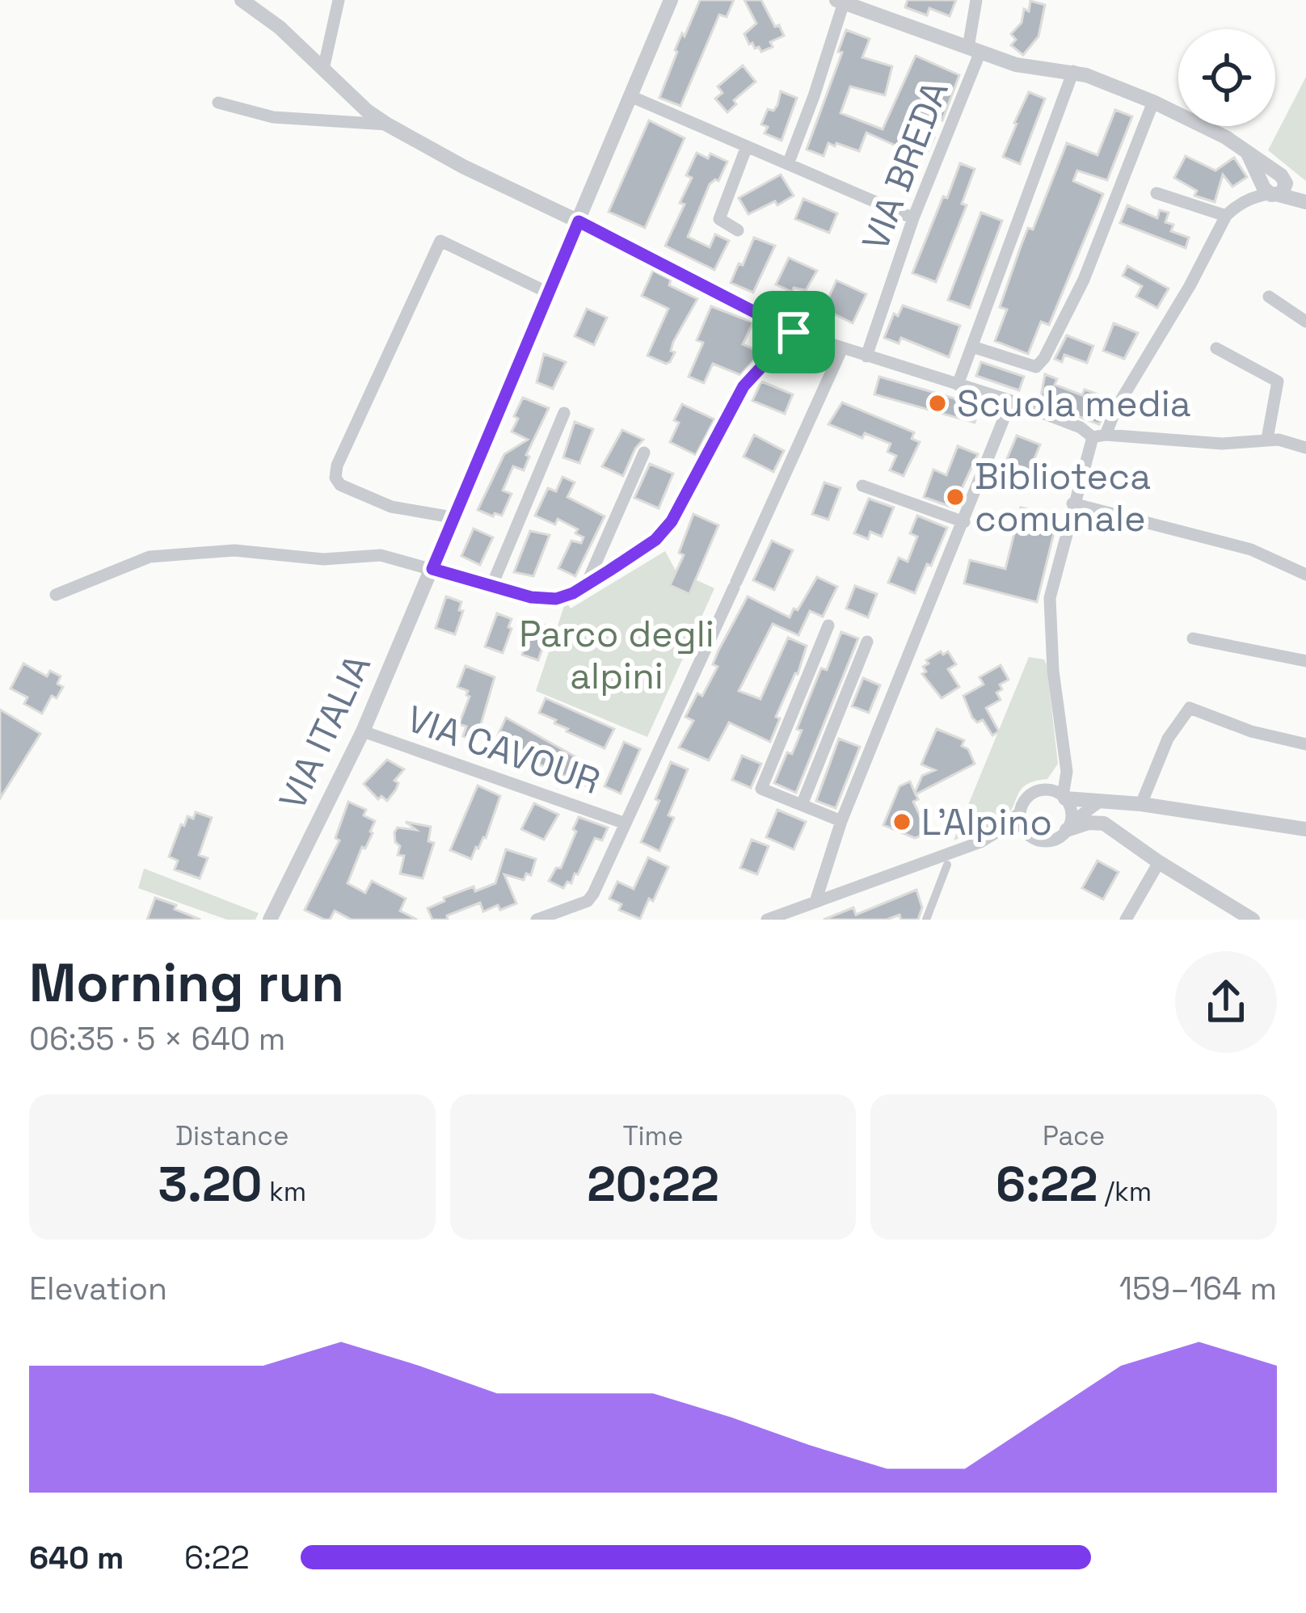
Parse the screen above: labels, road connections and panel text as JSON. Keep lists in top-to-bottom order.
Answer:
{
  "streets": {
    "street": ["VIA BREDA", "VIA ITALIA", "VIA CAVOUR"]
  },
  "crossings": [
    ["VIA ITALIA", "VIA CAVOUR"]
  ],
  "parks": ["Parco degli alpini"],
  "places": ["Scuola media", "Biblioteca comunale", "L'Alpino"],
  "page": {
    "heading": ["Morning run", "06:35 · 5 × 640 m"],
    "stats": [
      ["Distance", "3.20 km"],
      ["Time", "20:22"],
      ["Pace", "6:22 /km"]
    ],
    "chart": ["Elevation", "159–164 m"],
    "list": [
      {
        "name": "640 m",
        "note": "6:22"
      }
    ]
  }
}
